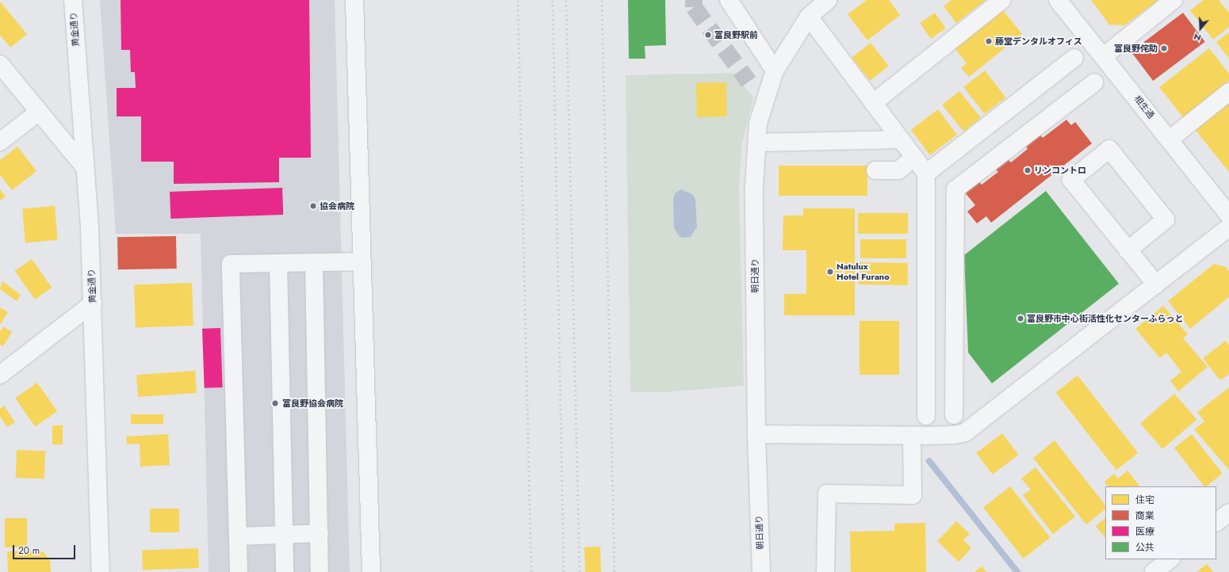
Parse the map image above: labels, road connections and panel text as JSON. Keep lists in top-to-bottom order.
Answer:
{
  "streets": {
    "street": ["黄金通り", "相生通", "朝日通り"]
  },
  "places": [
    "富良野駅前",
    "藤堂デンタルオフィス",
    "富良野侘助",
    "リンコントロ",
    "協会病院",
    "Natulux Hotel Furano",
    "富良野市中心街活性化センターふらっと",
    "富良野協会病院"
  ],
  "legend": [
    "住宅",
    "商業",
    "医療",
    "公共"
  ],
  "scale_bar": "20 m",
  "north": "bottom"
}
